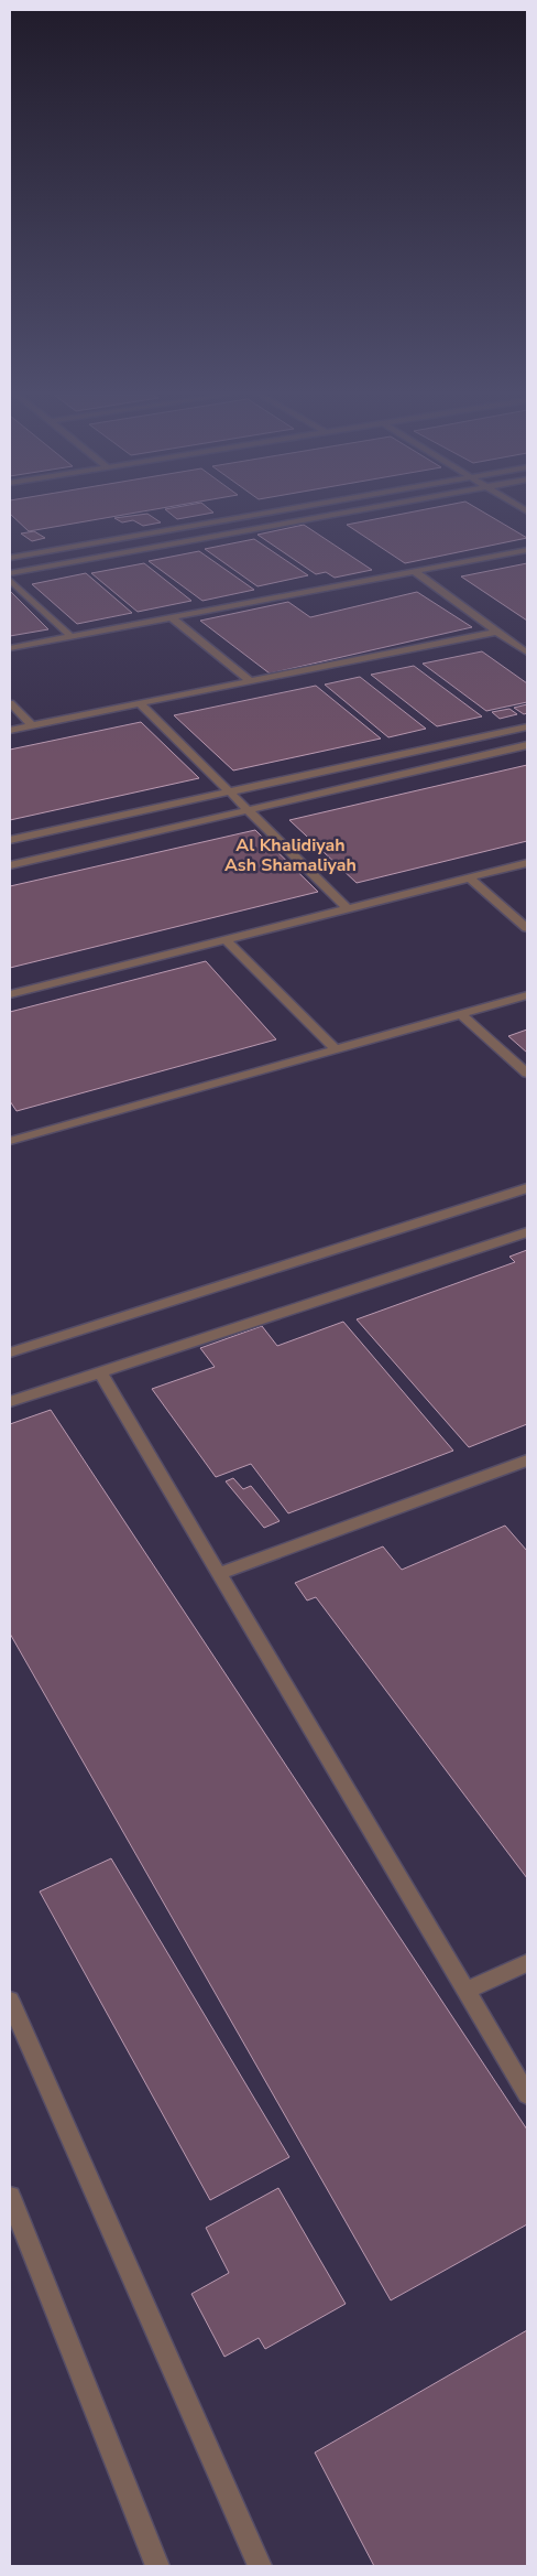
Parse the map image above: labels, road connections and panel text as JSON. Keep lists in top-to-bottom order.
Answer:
{
  "districts": ["Al Khalidiyah Ash Shamaliyah"]
}
